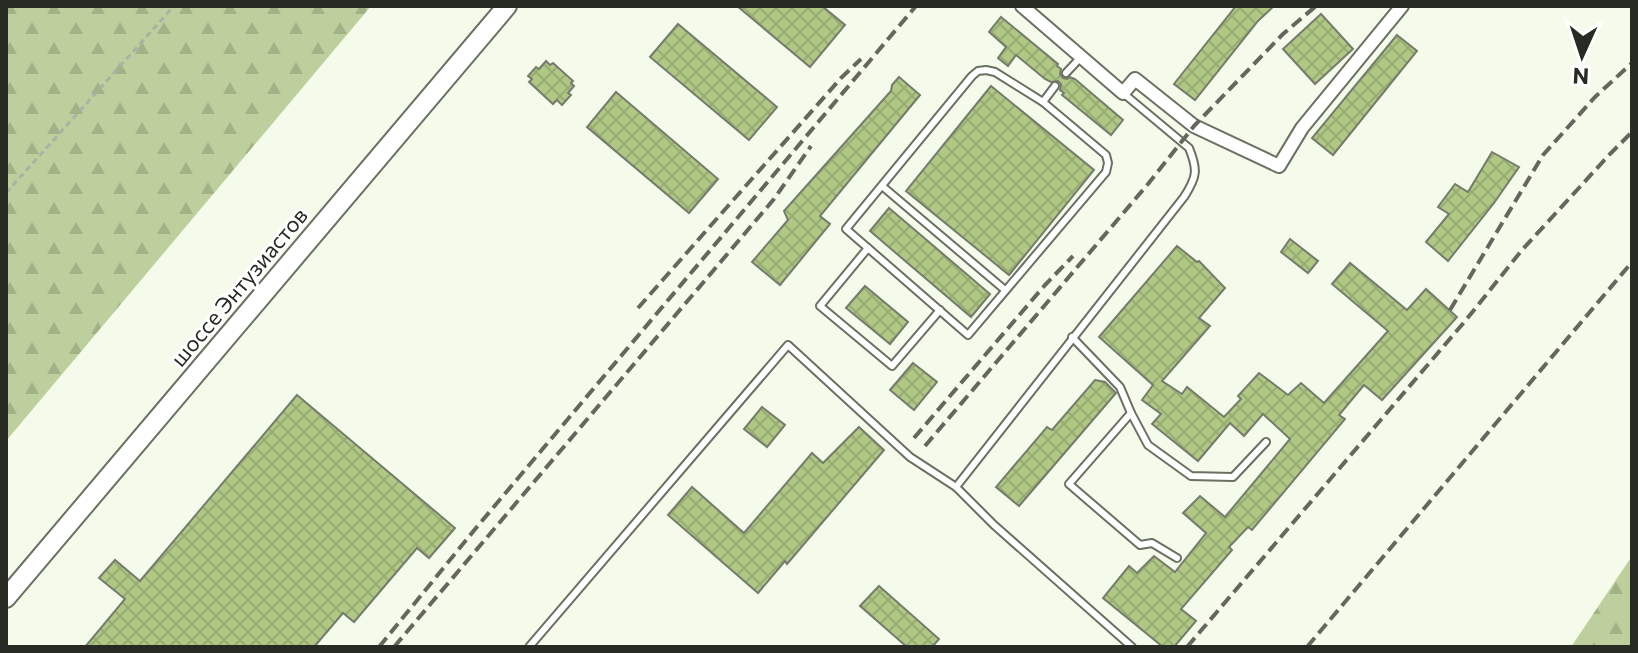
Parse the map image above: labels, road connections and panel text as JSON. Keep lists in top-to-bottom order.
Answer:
{
  "streets": {
    "main road": ["шоссе Энтузиастов"]
  },
  "north": "bottom"
}
